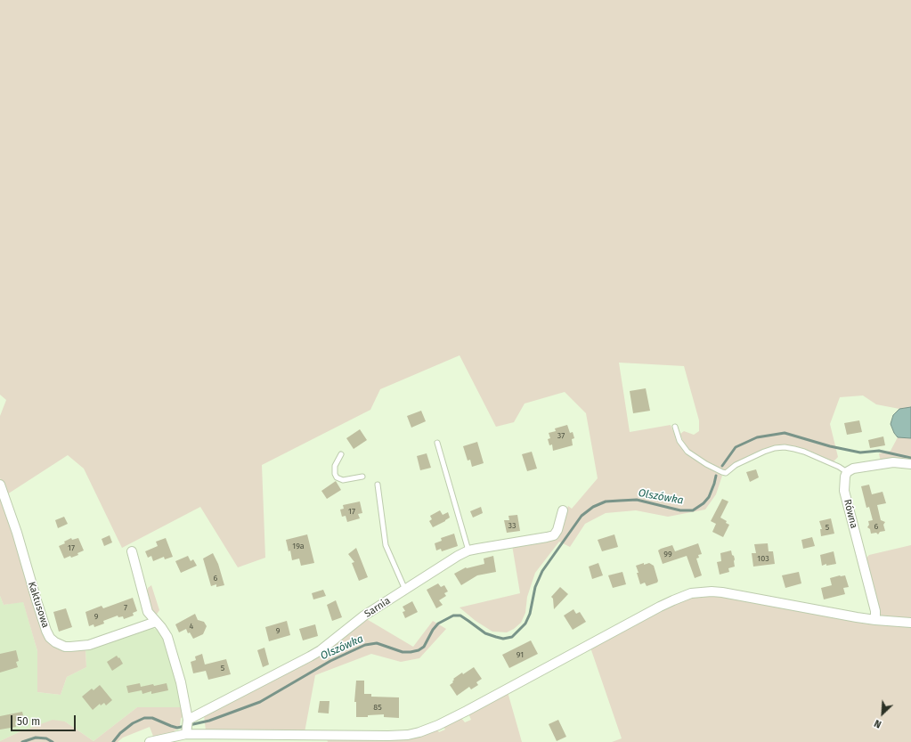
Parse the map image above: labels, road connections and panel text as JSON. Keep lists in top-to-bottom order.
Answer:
{
  "streets": {
    "street": ["Równa", "Kaktusowa", "Sarnia"]
  },
  "water": ["Olszówka"],
  "house_numbers": [
    "37",
    "17",
    "33",
    "6",
    "5",
    "19a",
    "17",
    "99",
    "103",
    "6",
    "7",
    "9",
    "4",
    "9",
    "91",
    "5",
    "85"
  ],
  "scale_bar": "50 m",
  "north": "bottom left"
}
